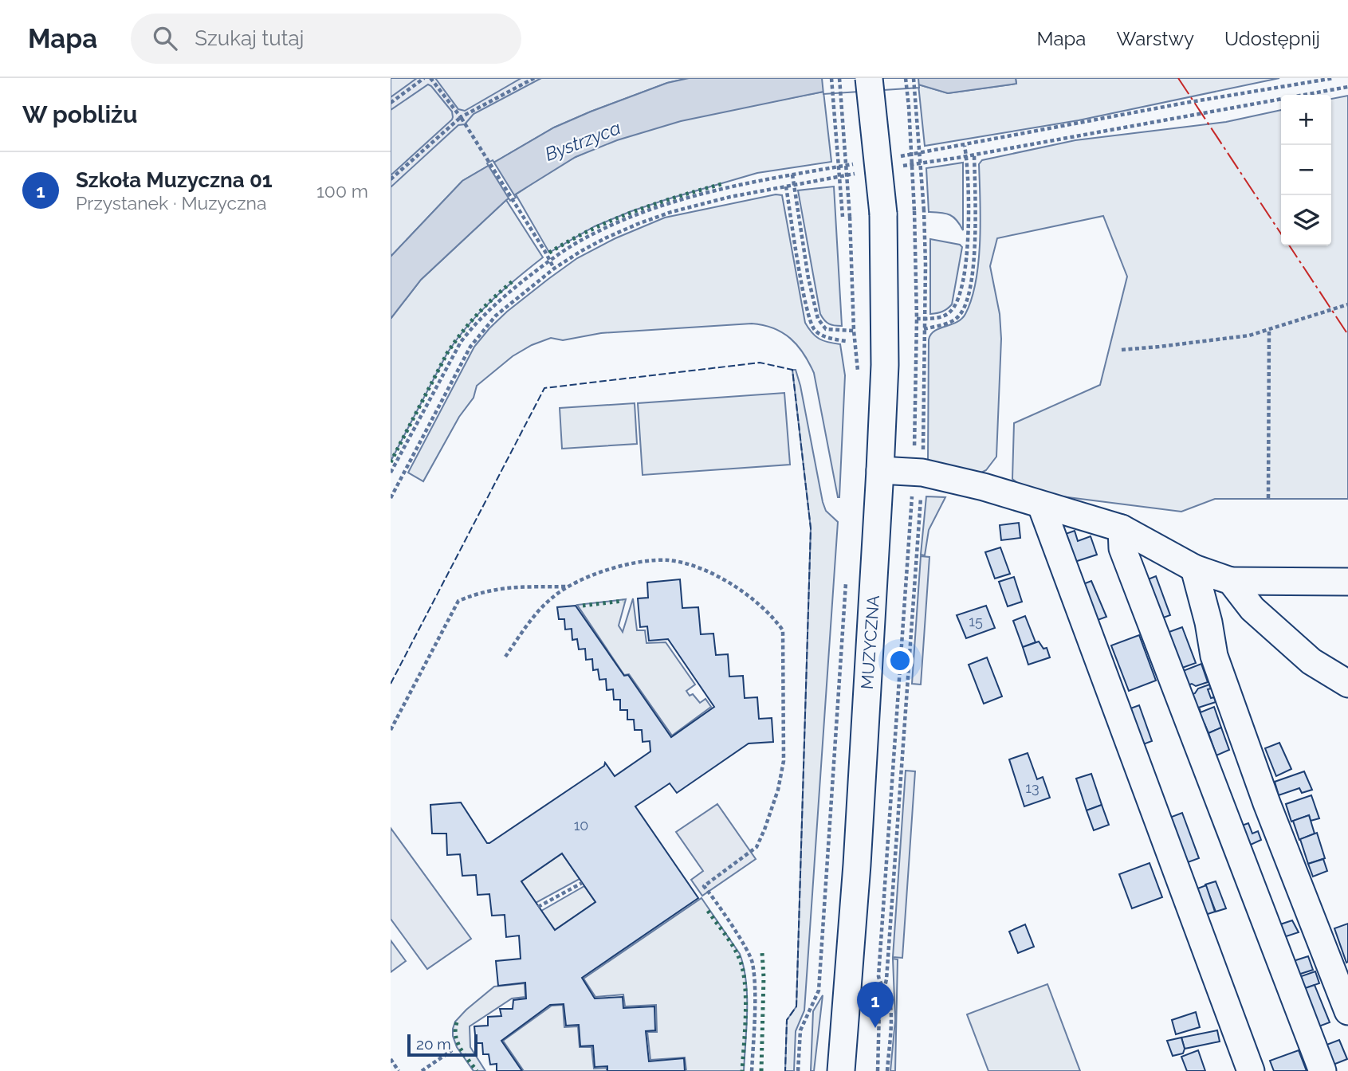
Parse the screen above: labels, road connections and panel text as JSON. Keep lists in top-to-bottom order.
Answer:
{
  "streets": {
    "street": ["MUZYCZNA"]
  },
  "water": ["Bystrzyca"],
  "house_numbers": ["15", "13", "10"],
  "scale_bar": "20 m",
  "page": {
    "header": "Mapa",
    "search": "Szukaj tutaj",
    "nav": ["Mapa", "Warstwy", "Udostępnij"],
    "heading": "W pobliżu",
    "map_buttons": ["+", "−"],
    "list": [
      {
        "mark": "1",
        "name": "Szkoła Muzyczna 01",
        "note": "Przystanek · Muzyczna",
        "value": "100 m"
      }
    ],
    "pins": "1",
    "scale": "20 m"
  }
}
